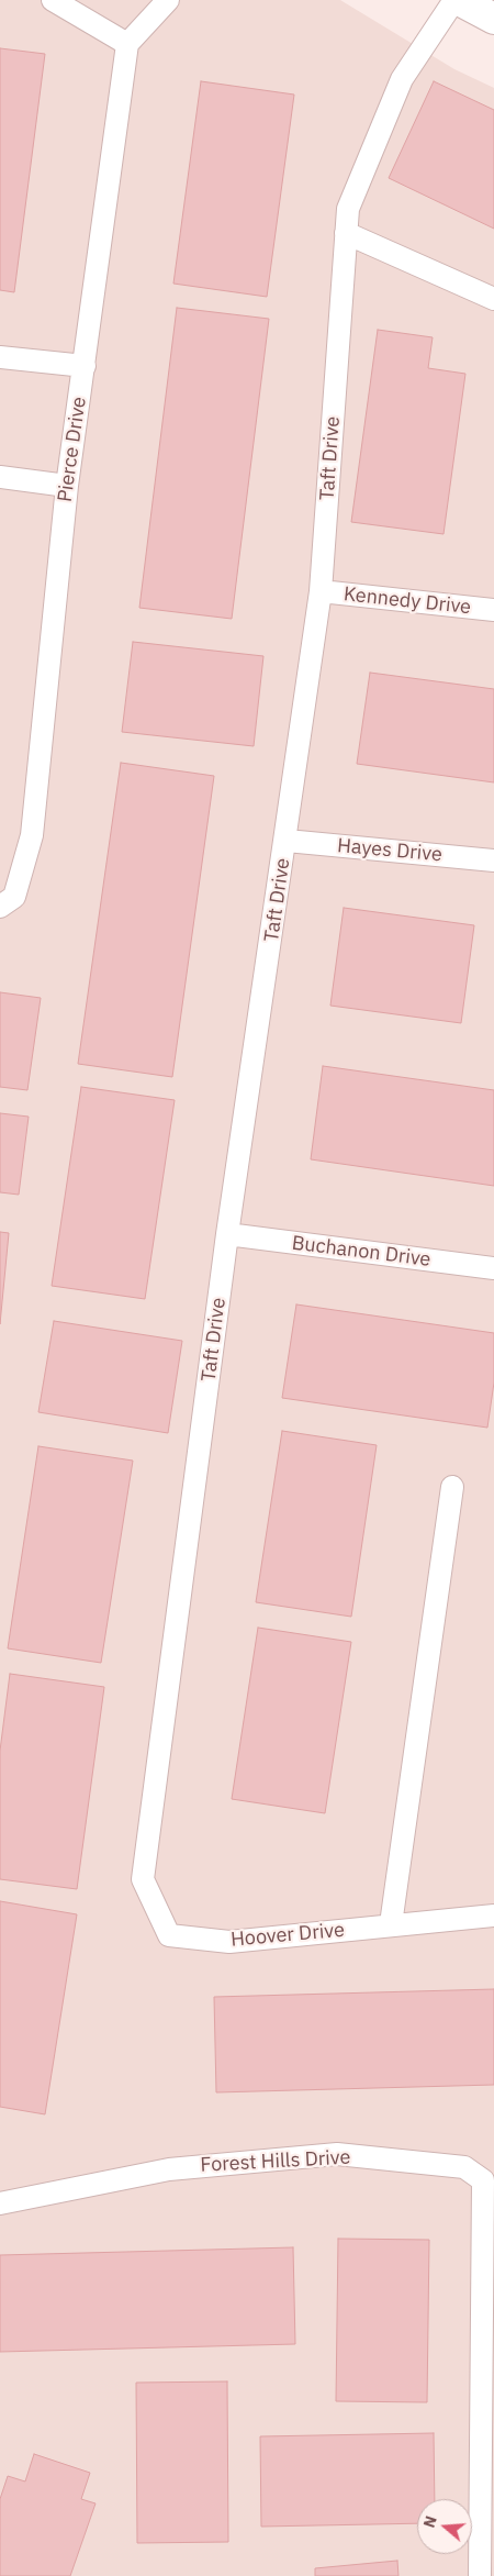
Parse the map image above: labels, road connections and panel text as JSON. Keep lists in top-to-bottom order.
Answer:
{
  "streets": {
    "lane": [
      "Pierce Drive",
      "Taft Drive",
      "Kennedy Drive",
      "Hayes Drive",
      "Buchanon Drive",
      "Hoover Drive",
      "Forest Hills Drive"
    ]
  },
  "crossings": [
    ["Taft Drive", "Kennedy Drive"],
    ["Taft Drive", "Hayes Drive"],
    ["Taft Drive", "Buchanon Drive"],
    ["Taft Drive", "Hoover Drive"]
  ],
  "north": "left"
}
